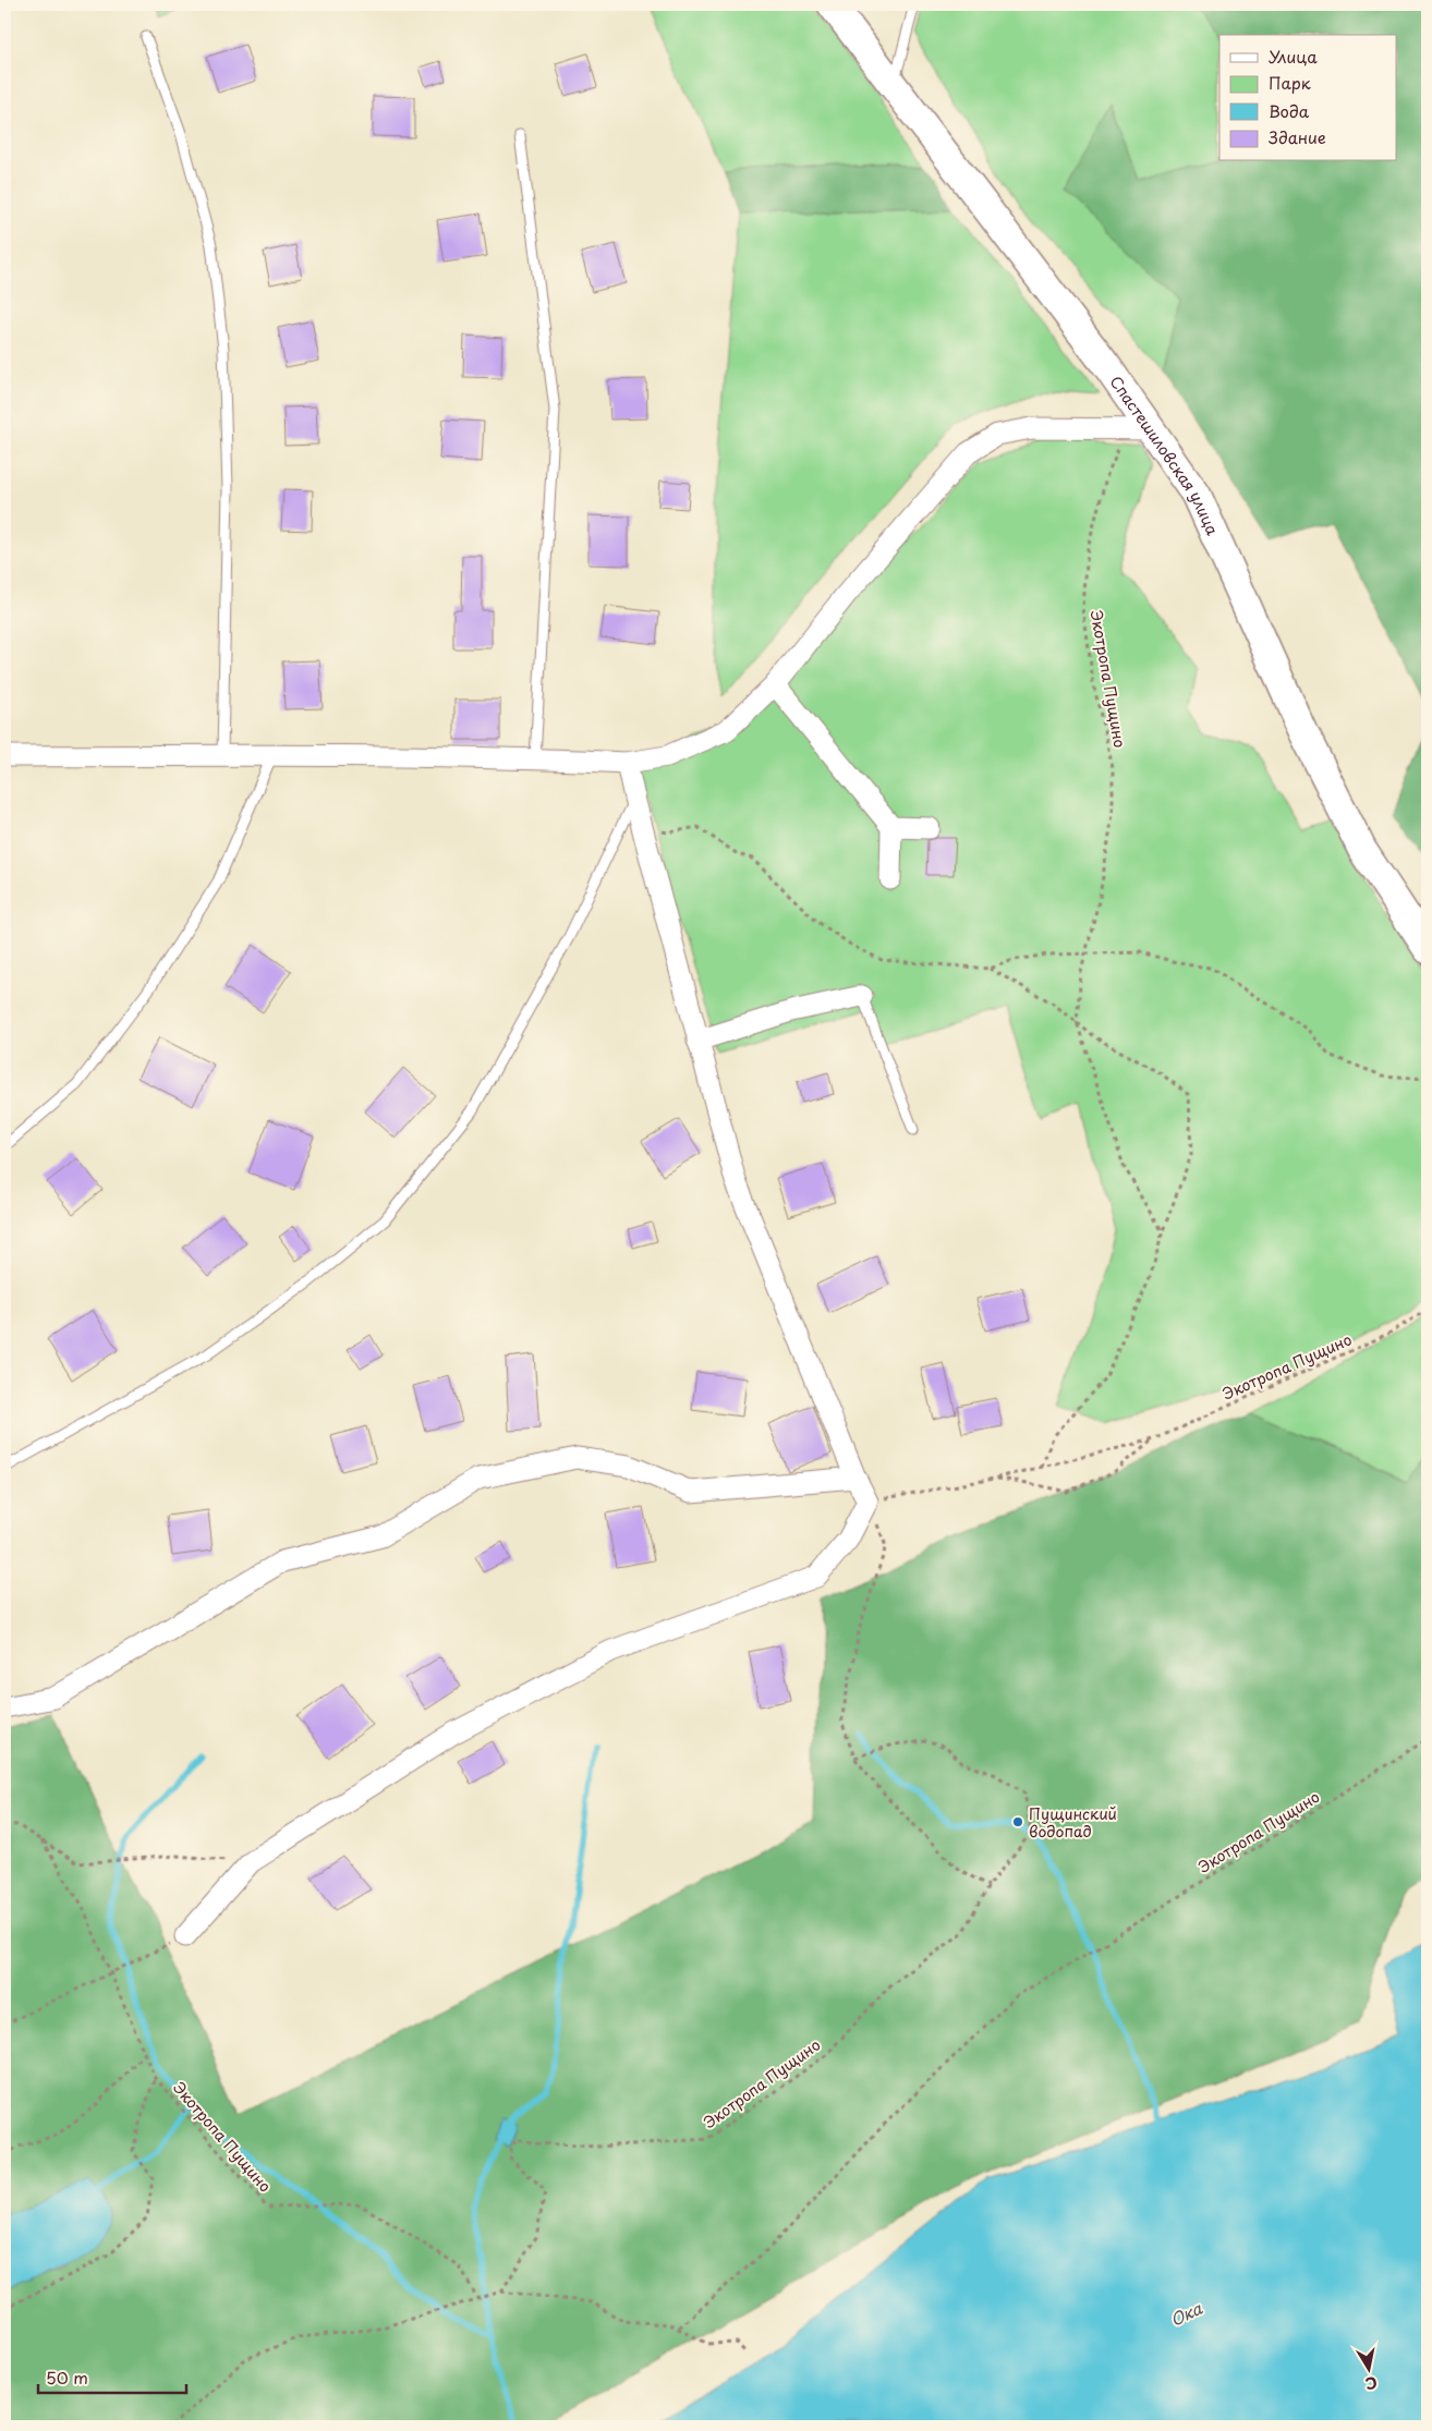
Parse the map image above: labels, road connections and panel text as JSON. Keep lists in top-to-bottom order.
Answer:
{
  "streets": {
    "street": ["Спастешиловская улица"],
    "path": ["Экотропа Пущино"]
  },
  "crossings": [
    ["Спастешиловская улица", "Экотропа Пущино"]
  ],
  "water": ["Ока"],
  "places": ["Пущинский водопад"],
  "legend": [
    "Улица",
    "Парк",
    "Вода",
    "Здание"
  ],
  "scale_bar": "50 m",
  "north": "bottom"
}
